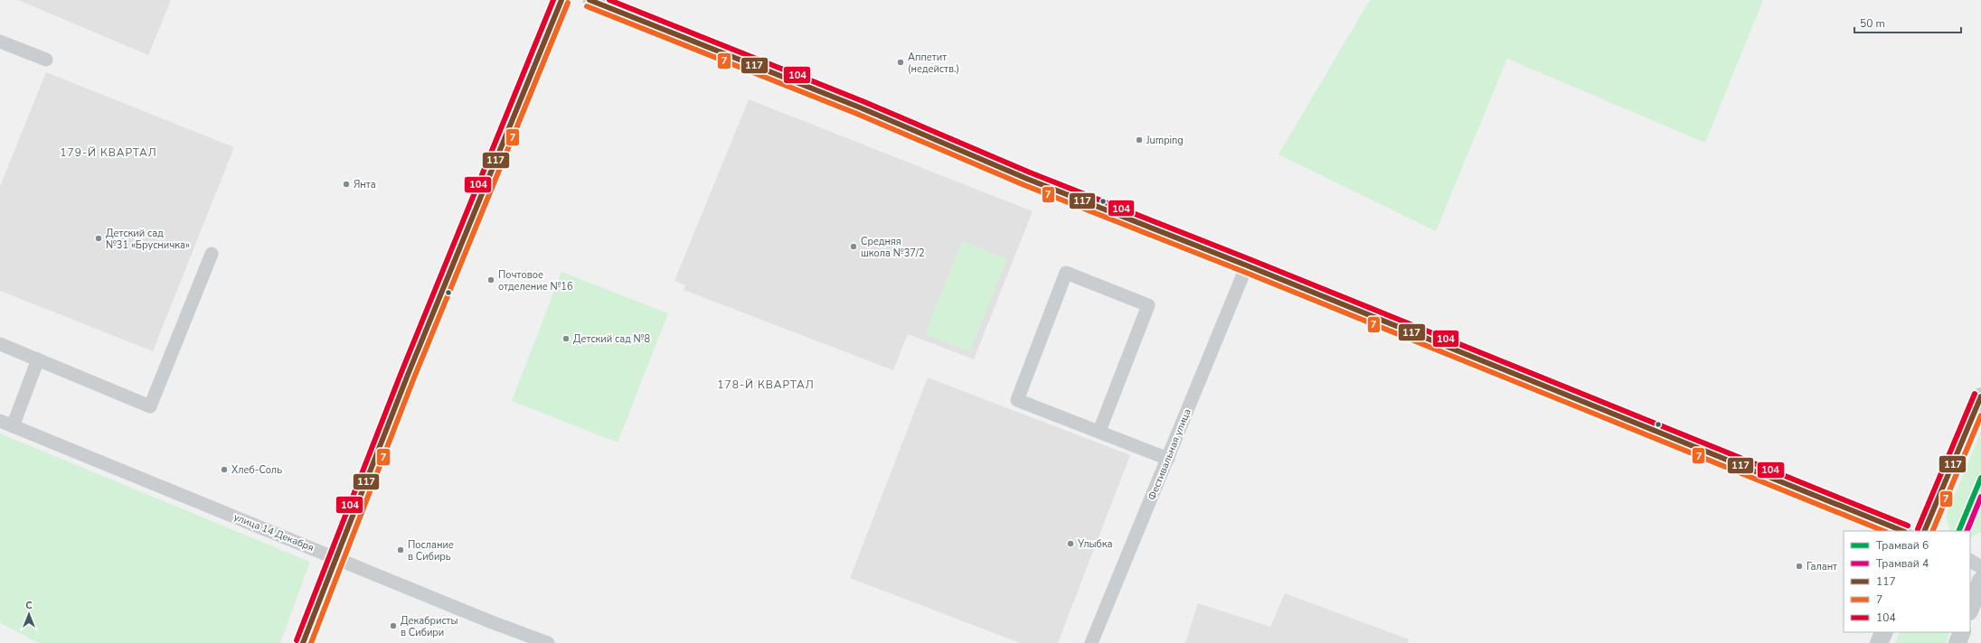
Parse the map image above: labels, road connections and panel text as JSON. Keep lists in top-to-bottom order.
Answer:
{
  "streets": {
    "street": ["Фестивальная улица", "улица 14 Декабря"]
  },
  "districts": ["179-Й КВАРТАЛ", "178-Й КВАРТАЛ"],
  "places": [
    "Аппетит (недейств.)",
    "Jumping",
    "Янта",
    "Детский сад №31 «Брусничка»",
    "Средняя школа №37/2",
    "Почтовое отделение №16",
    "Детский сад №8",
    "Хлеб-Соль",
    "Улыбка",
    "Послание в Сибирь",
    "Галант",
    "Декабристы в Сибири"
  ],
  "lines": [
    "transit line 117",
    "transit line 104",
    "transit line 7",
    "tram line 6",
    "tram line 4"
  ],
  "legend": [
    "Трамвай 6",
    "Трамвай 4",
    "117",
    "7",
    "104"
  ],
  "scale_bar": "50 m",
  "north": "top"
}
